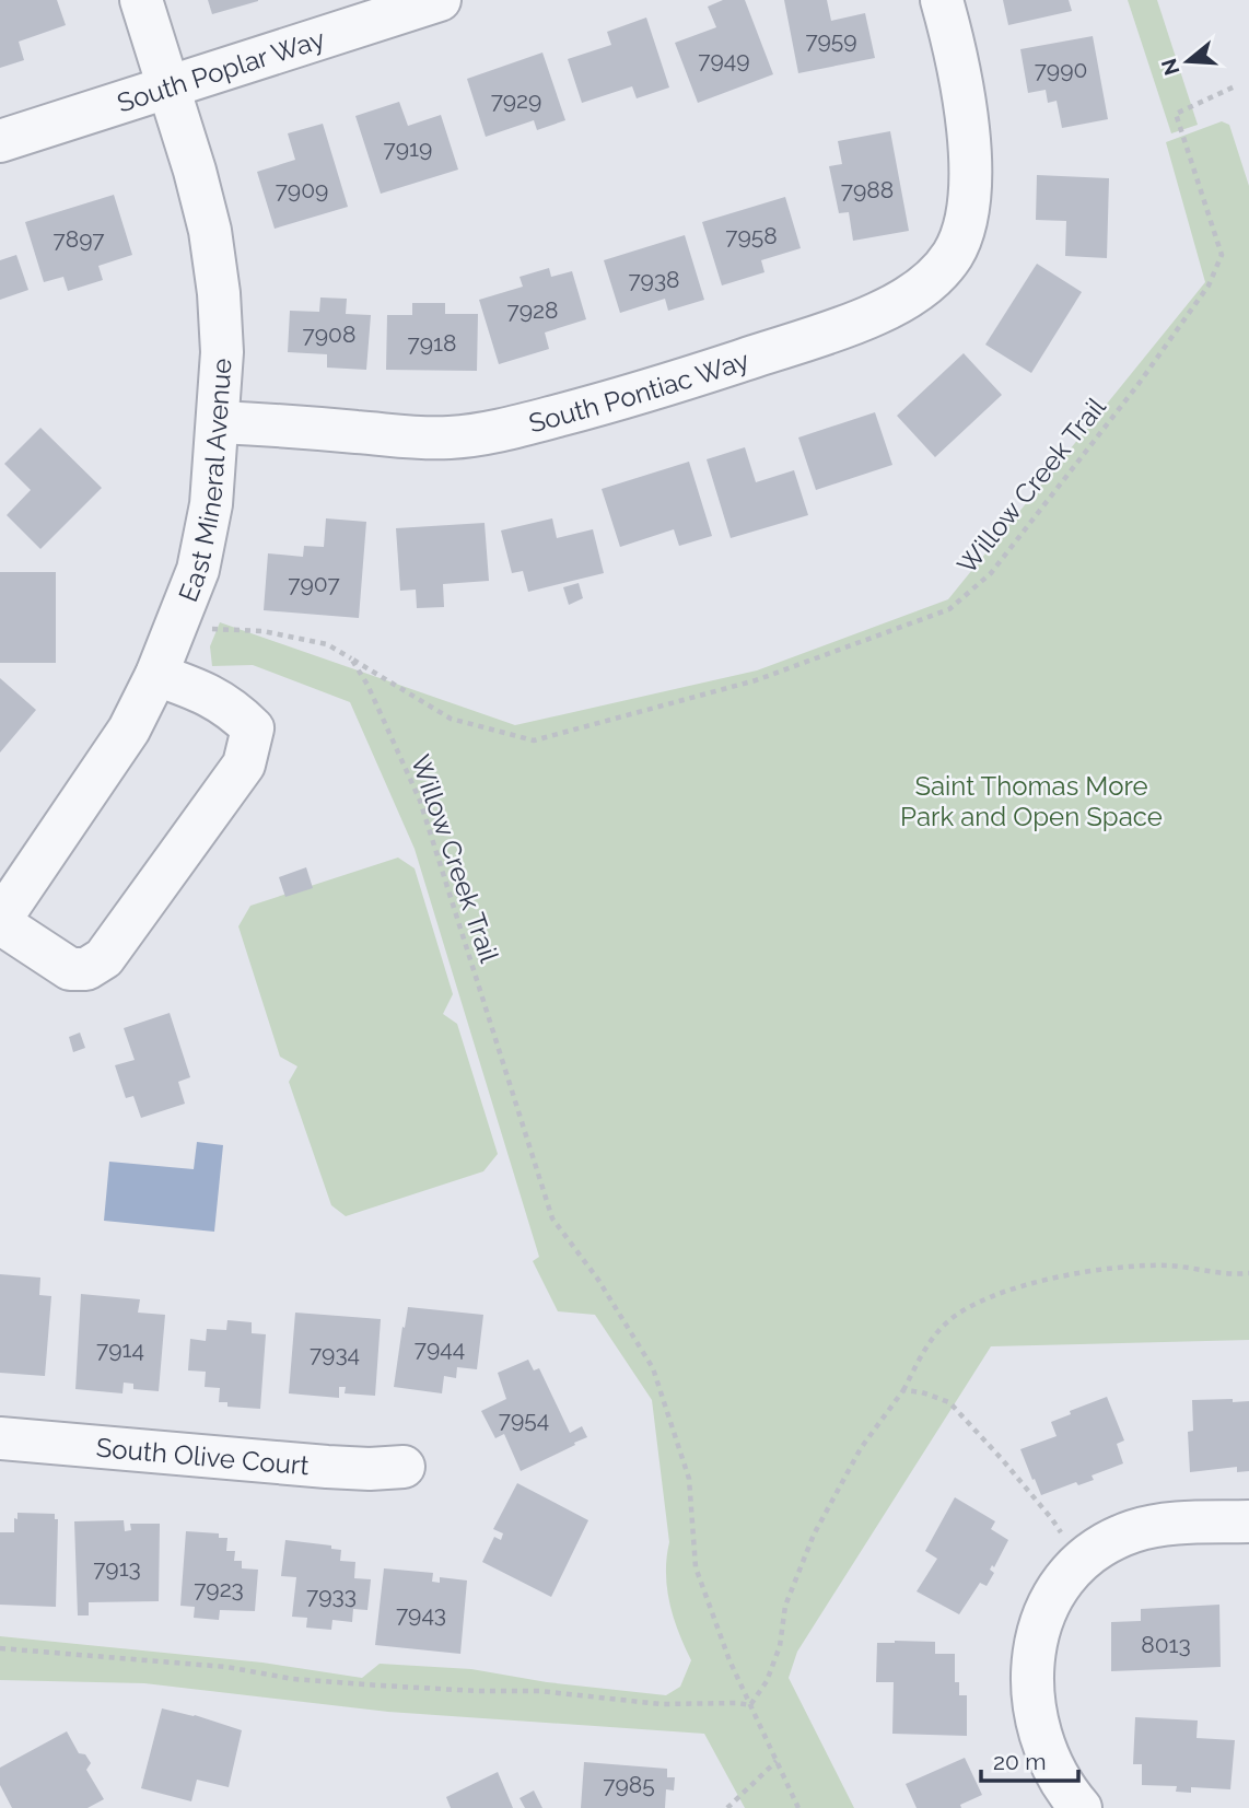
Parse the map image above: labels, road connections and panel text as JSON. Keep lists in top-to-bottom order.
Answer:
{
  "streets": {
    "street": [
      "South Poplar Way",
      "South Pontiac Way",
      "East Mineral Avenue",
      "South Olive Court"
    ],
    "path": ["Willow Creek Trail"]
  },
  "crossings": [
    ["South Poplar Way", "East Mineral Avenue"],
    ["South Pontiac Way", "East Mineral Avenue"]
  ],
  "parks": ["Saint Thomas More Park and Open Space"],
  "house_numbers": [
    "7959",
    "7949",
    "7990",
    "7929",
    "7919",
    "7909",
    "7988",
    "7958",
    "7897",
    "7938",
    "7928",
    "7908",
    "7918",
    "7907",
    "7944",
    "7914",
    "7934",
    "7954",
    "7913",
    "7923",
    "7933",
    "7943",
    "8013",
    "7985"
  ],
  "scale_bar": "20 m",
  "north": "left"
}
